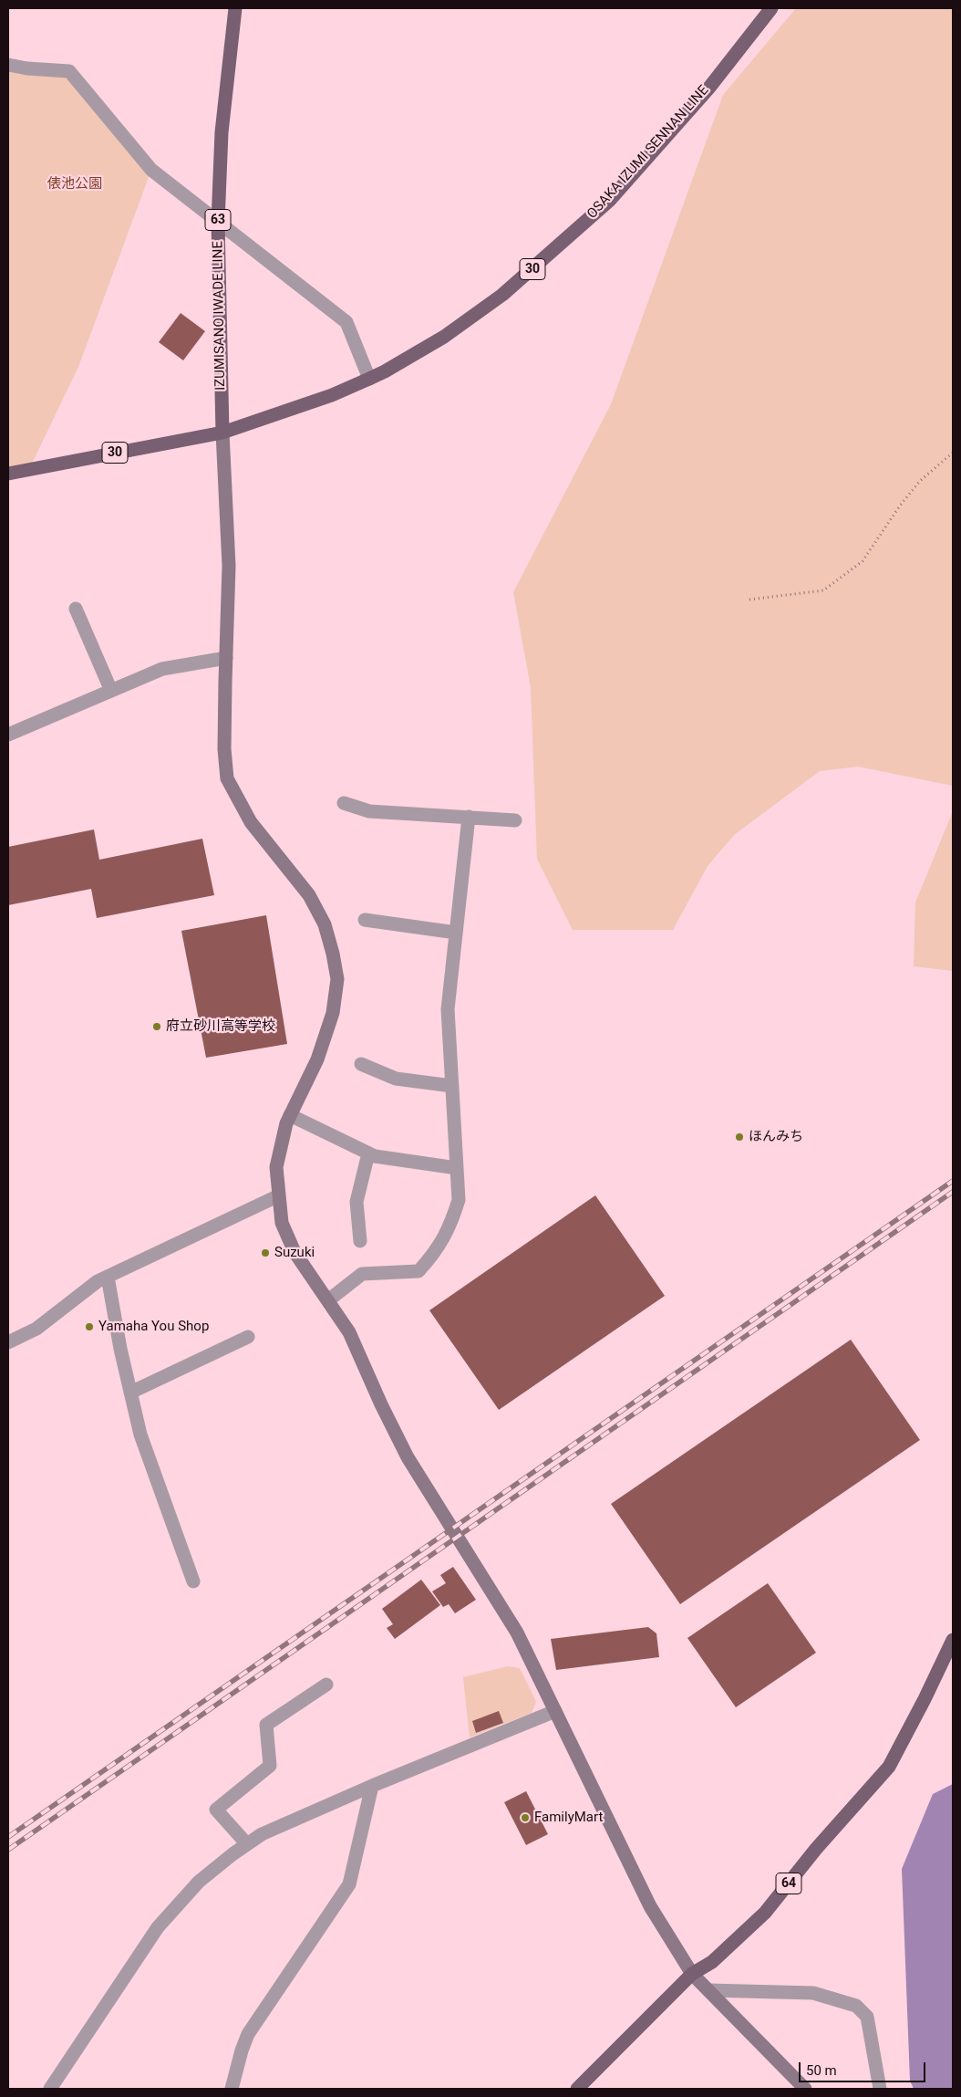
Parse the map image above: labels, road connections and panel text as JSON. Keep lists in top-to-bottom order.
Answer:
{
  "streets": {
    "main road": [
      "OSAKA IZUMI SENNAN LINE",
      "63",
      "30",
      "IZUMISANO IWADE LINE",
      "64"
    ]
  },
  "crossings": [
    ["OSAKA IZUMI SENNAN LINE", "IZUMISANO IWADE LINE"]
  ],
  "parks": ["俵池公園"],
  "places": [
    "府立砂川高等学校",
    "ほんみち",
    "Suzuki",
    "Yamaha You Shop",
    "FamilyMart"
  ],
  "scale_bar": "50 m"
}
